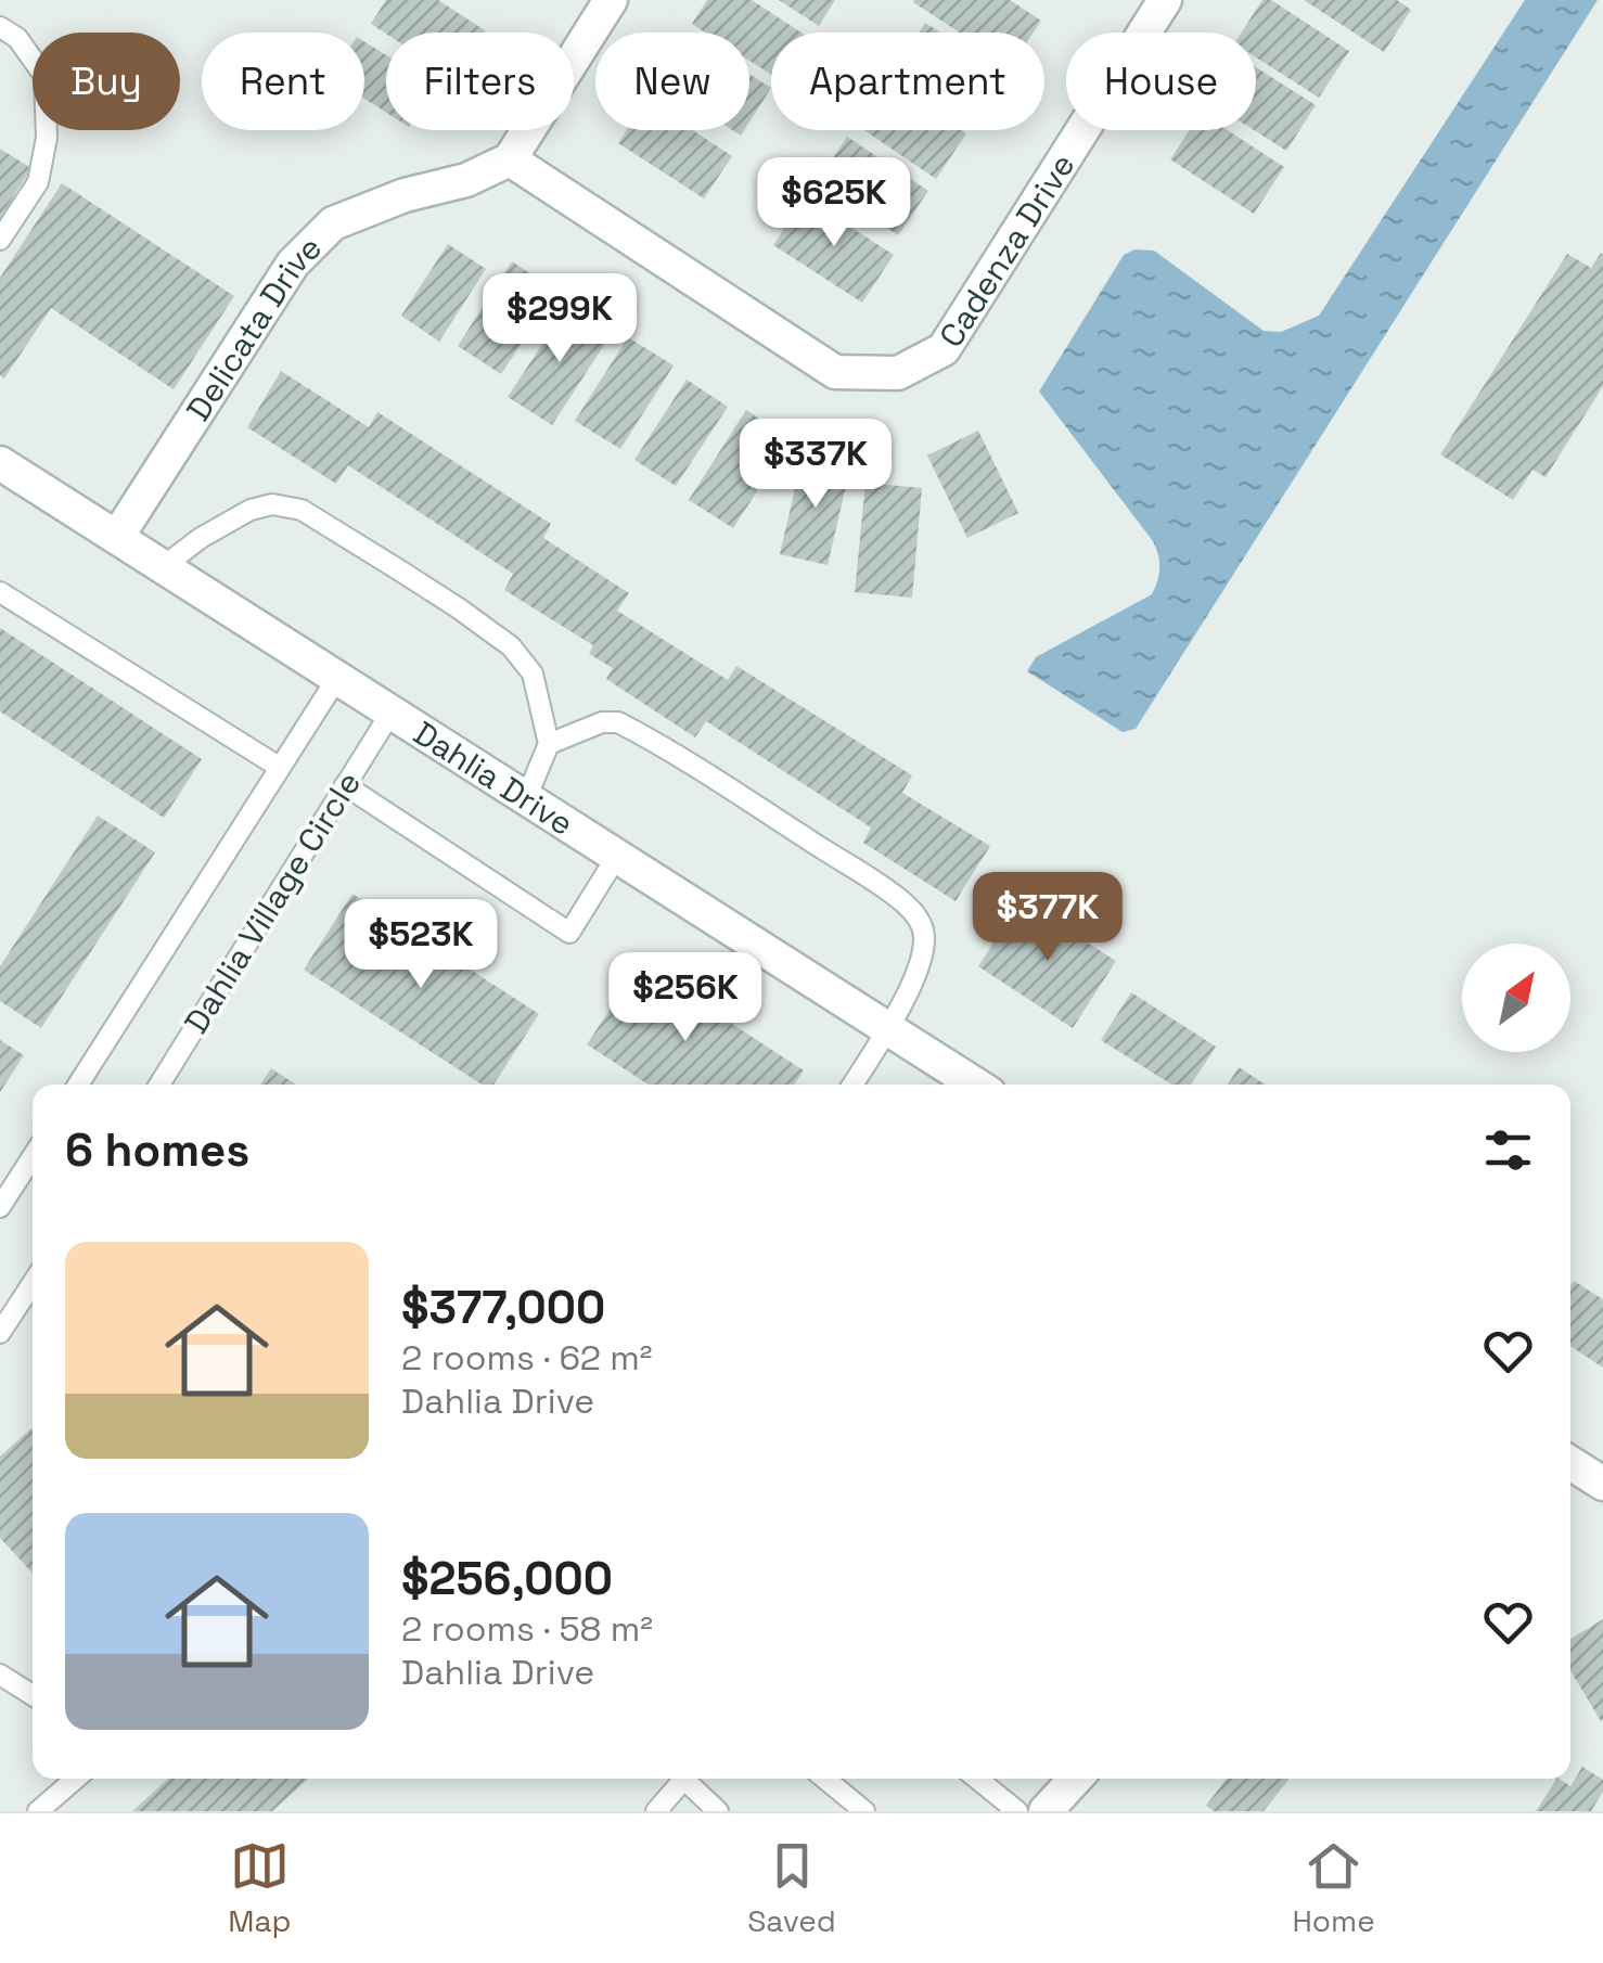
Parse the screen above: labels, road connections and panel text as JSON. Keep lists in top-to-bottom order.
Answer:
{
  "streets": {
    "street": ["Cadenza Drive", "Delicata Drive", "Dahlia Drive"],
    "lane": ["Dahlia Village Circle"]
  },
  "crossings": [
    ["Cadenza Drive", "Delicata Drive"],
    ["Delicata Drive", "Dahlia Drive"],
    ["Dahlia Drive", "Dahlia Village Circle"]
  ],
  "north": "top right",
  "page": {
    "chip": [
      "Buy",
      "Rent",
      "Filters",
      "New",
      "Apartment",
      "House"
    ],
    "price": [
      "$625K",
      "$299K",
      "$337K",
      "$377K",
      "$523K",
      "$256K"
    ],
    "heading": "6 homes",
    "list": [
      {
        "name": "$377,000",
        "note": "2 rooms · 62 m² · Dahlia Drive"
      },
      {
        "name": "$256,000",
        "note": "2 rooms · 58 m² · Dahlia Drive"
      }
    ],
    "tabs": ["Map", "Saved", "Home"]
  }
}
